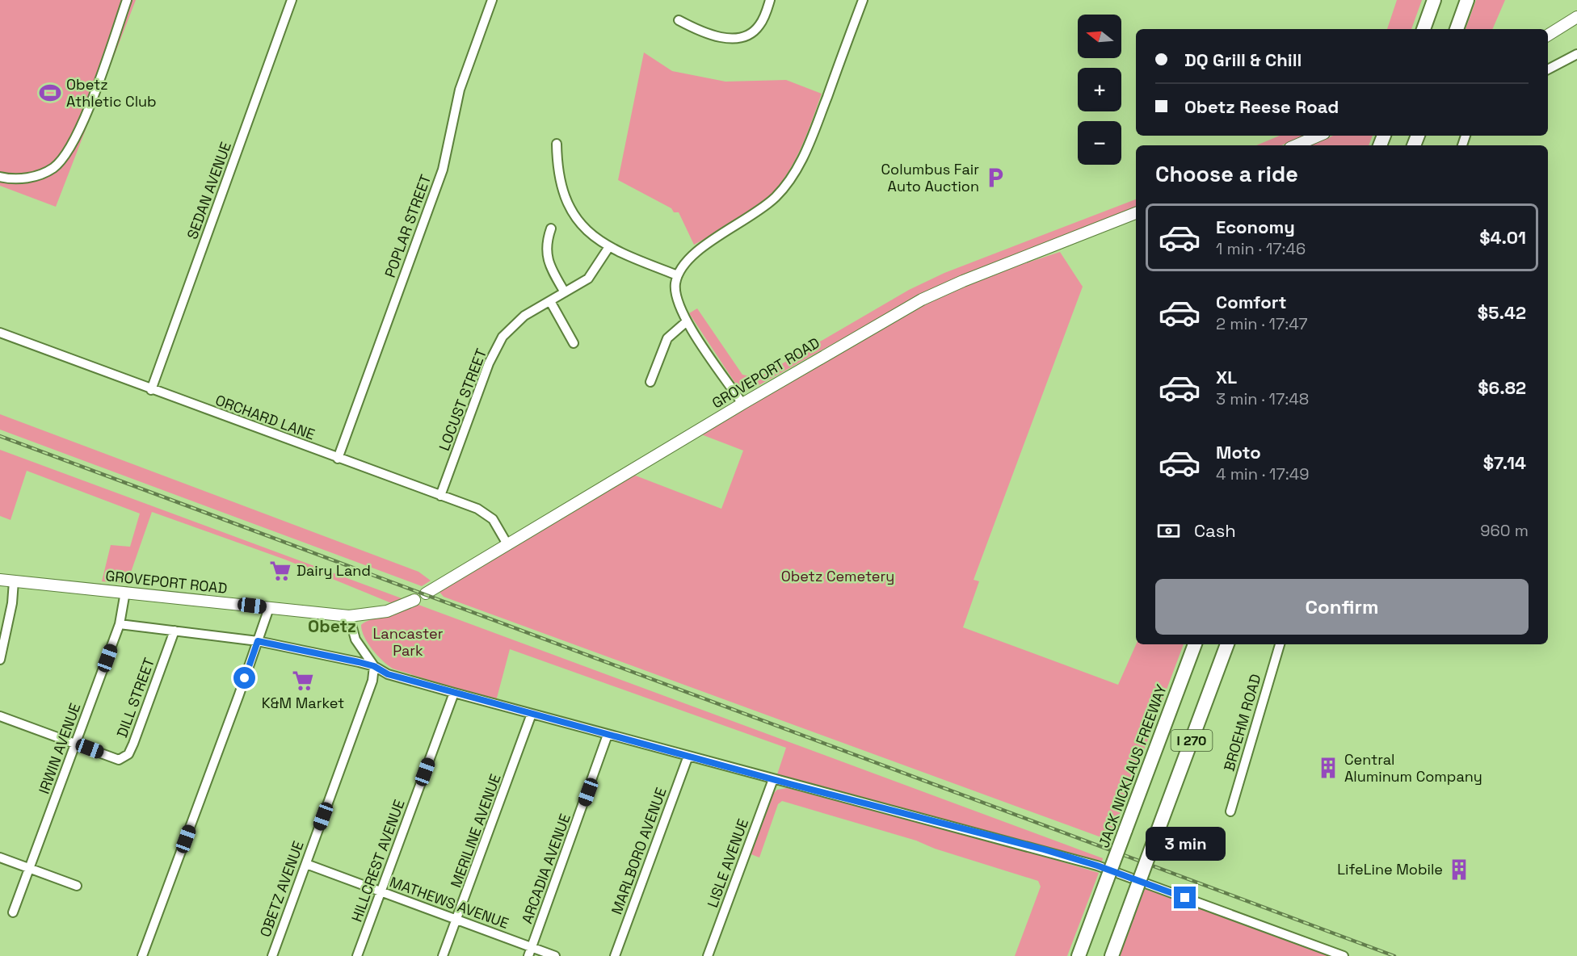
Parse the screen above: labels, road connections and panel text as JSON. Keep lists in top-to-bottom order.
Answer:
{
  "streets": {
    "highway": ["I 270", "JACK NICKLAUS FREEWAY"],
    "main road": ["GROVEPORT ROAD"],
    "street": [
      "SEDAN AVENUE",
      "POPLAR STREET",
      "LOCUST STREET",
      "ORCHARD LANE",
      "DILL STREET",
      "BROEHM ROAD",
      "IRWIN AVENUE",
      "MERILINE AVENUE",
      "MARLBORO AVENUE",
      "HILLCREST AVENUE",
      "LISLE AVENUE",
      "ARCADIA AVENUE",
      "OBETZ AVENUE",
      "MATHEWS AVENUE"
    ]
  },
  "crossings": [
    ["SEDAN AVENUE", "ORCHARD LANE"],
    ["POPLAR STREET", "ORCHARD LANE"],
    ["GROVEPORT ROAD", "ORCHARD LANE"],
    ["GROVEPORT ROAD", "IRWIN AVENUE"],
    ["LOCUST STREET", "ORCHARD LANE"],
    ["DILL STREET", "IRWIN AVENUE"],
    ["MERILINE AVENUE", "MATHEWS AVENUE"],
    ["HILLCREST AVENUE", "MATHEWS AVENUE"],
    ["ARCADIA AVENUE", "MATHEWS AVENUE"],
    ["OBETZ AVENUE", "MATHEWS AVENUE"]
  ],
  "districts": ["Obetz"],
  "parks": ["Obetz Cemetery", "Lancaster Park"],
  "places": {
    "sports": ["Obetz Athletic Club"],
    "parking": ["Columbus Fair Auto Auction"],
    "supermarket": ["Dairy Land", "K&M Market"],
    "building": ["Central Aluminum Company", "LifeLine Mobile"]
  },
  "north": "left",
  "page": {
    "map_buttons": ["+", "−"],
    "banner": ["DQ Grill & Chill", "Obetz Reese Road"],
    "heading": "Choose a ride",
    "list": [
      {
        "name": "Economy",
        "note": "1 min · 17:46",
        "value": "$4.01"
      },
      {
        "name": "Comfort",
        "note": "2 min · 17:47",
        "value": "$5.42"
      },
      {
        "name": "XL",
        "note": "3 min · 17:48",
        "value": "$6.82"
      },
      {
        "name": "Moto",
        "note": "4 min · 17:49",
        "value": "$7.14"
      }
    ],
    "pay": ["Cash", "960 m"],
    "buttons": "Confirm",
    "bubble": "3 min"
  }
}
